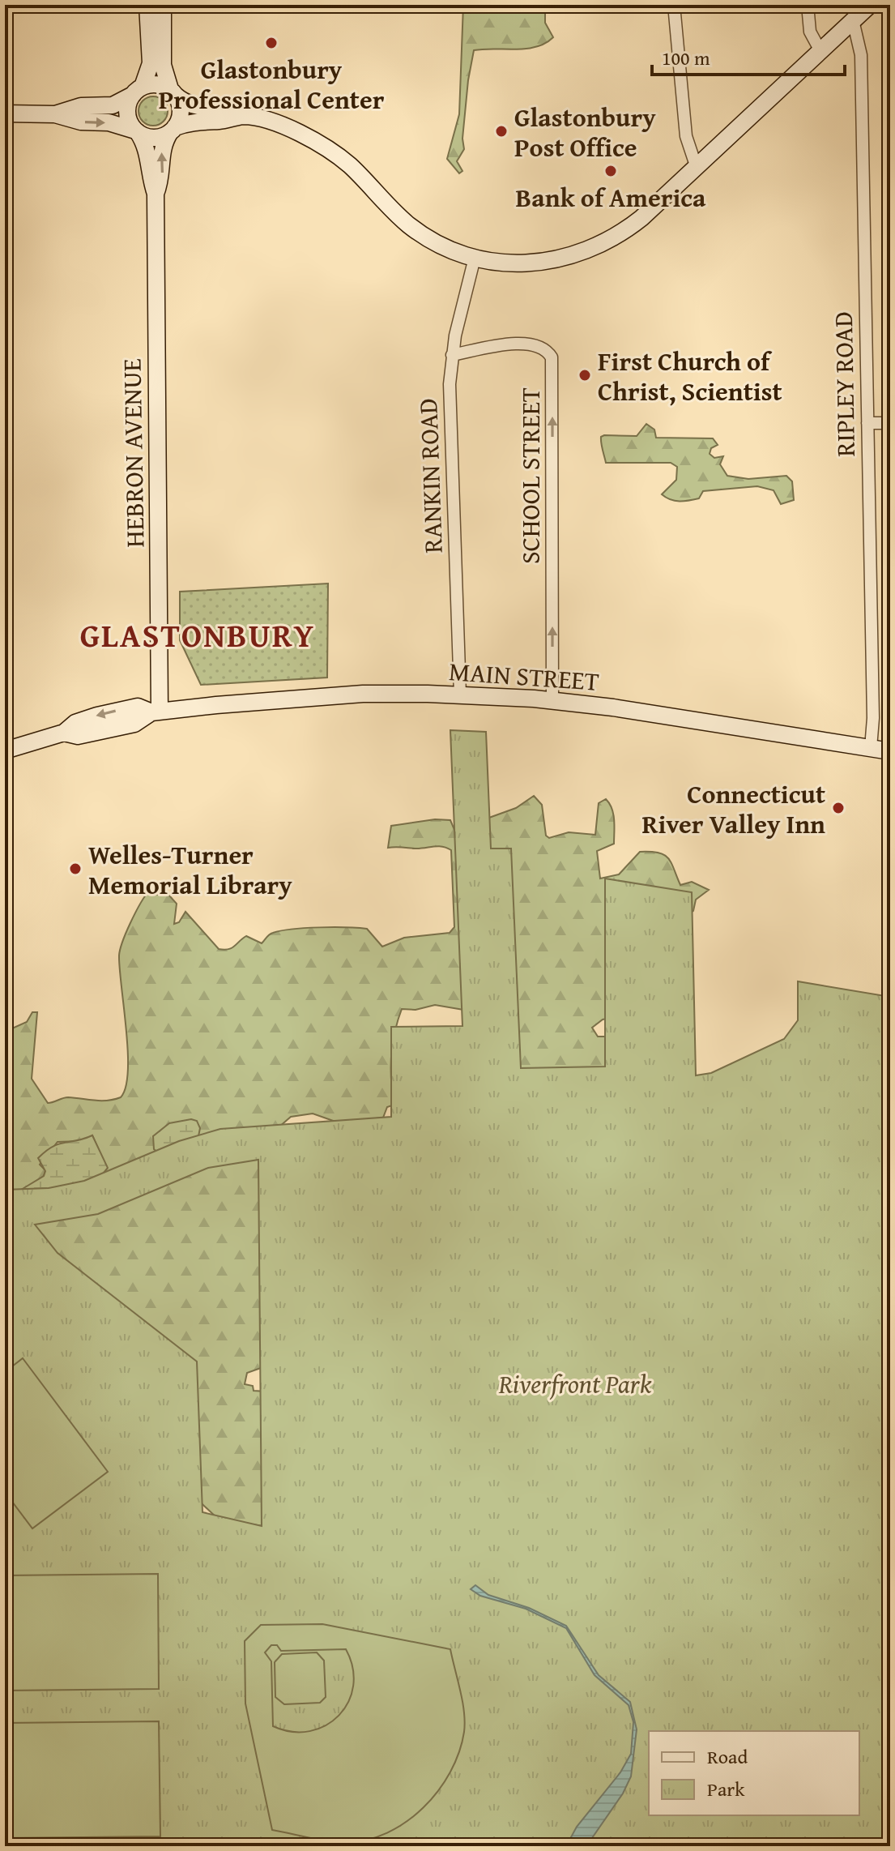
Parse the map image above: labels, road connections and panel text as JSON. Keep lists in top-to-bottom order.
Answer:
{
  "streets": {
    "main road": ["HEBRON AVENUE", "MAIN STREET"],
    "street": ["RIPLEY ROAD", "RANKIN ROAD", "SCHOOL STREET"]
  },
  "crossings": [
    ["RIPLEY ROAD", "MAIN STREET"],
    ["HEBRON AVENUE", "MAIN STREET"],
    ["RANKIN ROAD", "SCHOOL STREET"],
    ["RANKIN ROAD", "MAIN STREET"],
    ["SCHOOL STREET", "MAIN STREET"]
  ],
  "one_way": ["SCHOOL STREET"],
  "districts": ["GLASTONBURY"],
  "parks": ["Riverfront Park"],
  "places": [
    "Glastonbury Professional Center",
    "Glastonbury Post Office",
    "Bank of America",
    "First Church of Christ, Scientist",
    "Connecticut River Valley Inn",
    "Welles-Turner Memorial Library"
  ],
  "legend": ["Road", "Park"],
  "scale_bar": "100 m"
}
